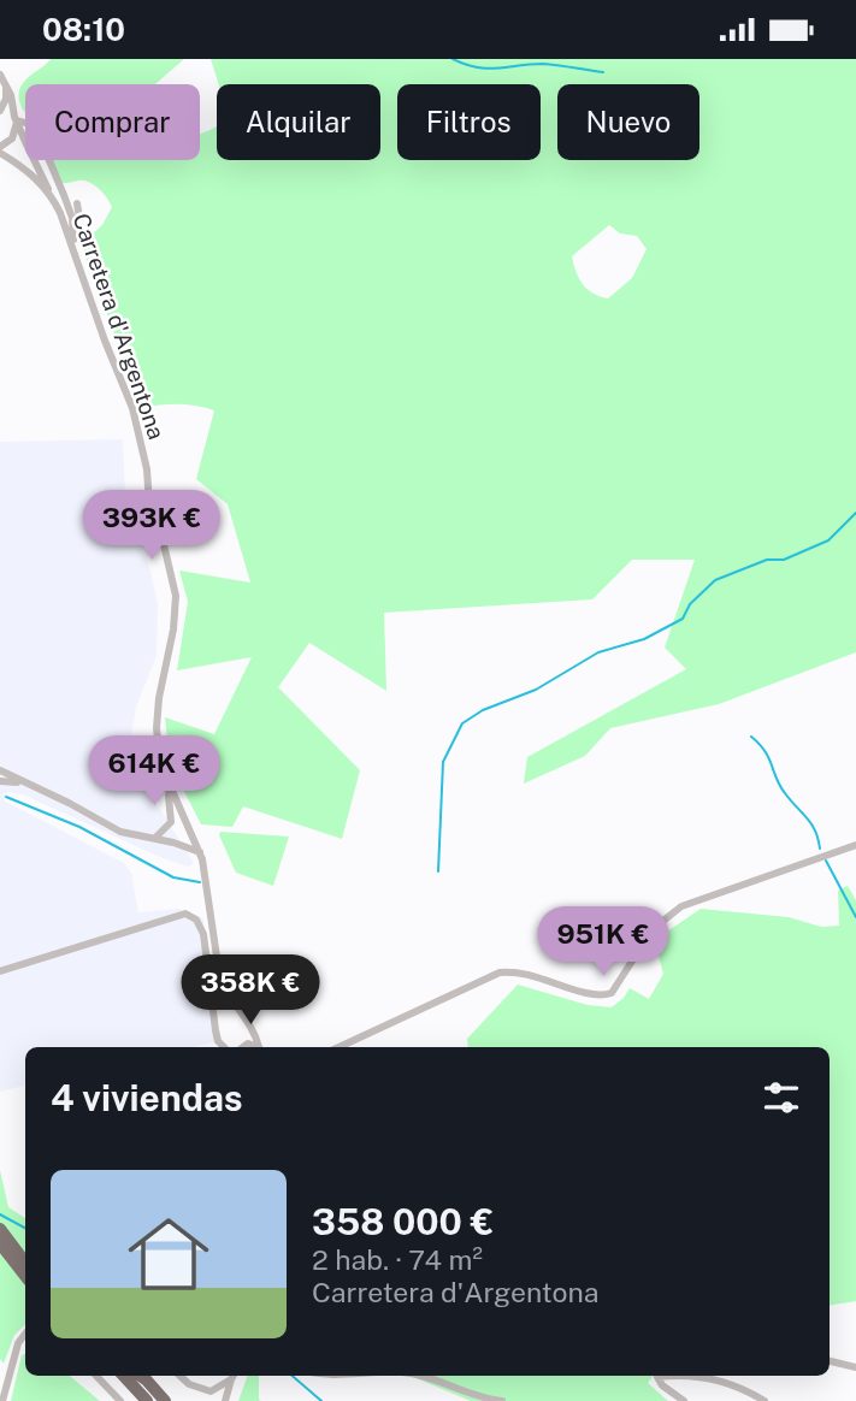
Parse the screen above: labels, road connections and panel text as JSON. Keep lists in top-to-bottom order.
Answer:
{
  "streets": {
    "street": ["Carretera d'Argentona"]
  },
  "page": {
    "status": "08:10",
    "chip": [
      "Comprar",
      "Alquilar",
      "Filtros",
      "Nuevo"
    ],
    "price": [
      "393K €",
      "614K €",
      "951K €",
      "358K €"
    ],
    "heading": "4 viviendas",
    "list": [
      {
        "name": "358 000 €",
        "note": "2 hab. · 74 m² · Carretera d'Argentona"
      }
    ]
  }
}
